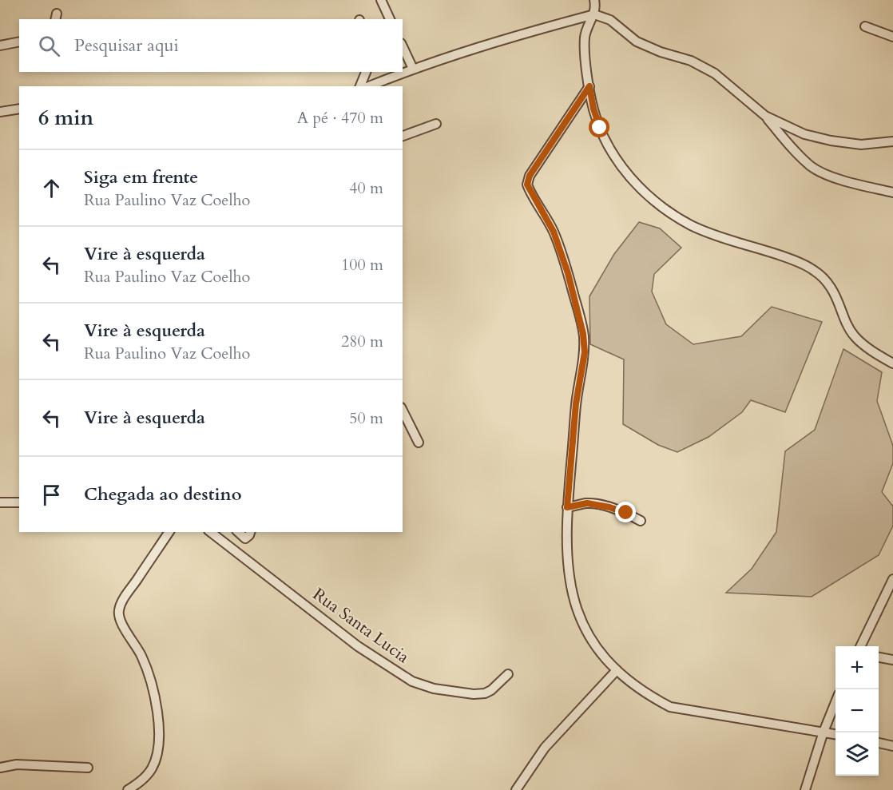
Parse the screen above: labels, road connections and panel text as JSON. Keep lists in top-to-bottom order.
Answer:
{
  "streets": {
    "street": ["Rua Santa Lucia"]
  },
  "page": {
    "search": "Pesquisar aqui",
    "heading": ["6 min", "A pé · 470 m"],
    "list": [
      ["Siga em frente", "Rua Paulino Vaz Coelho", "40 m"],
      ["Vire à esquerda", "Rua Paulino Vaz Coelho", "100 m"],
      ["Vire à esquerda", "Rua Paulino Vaz Coelho", "280 m"],
      ["Vire à esquerda", "50 m"],
      "Chegada ao destino"
    ],
    "map_buttons": ["+", "−"]
  }
}
